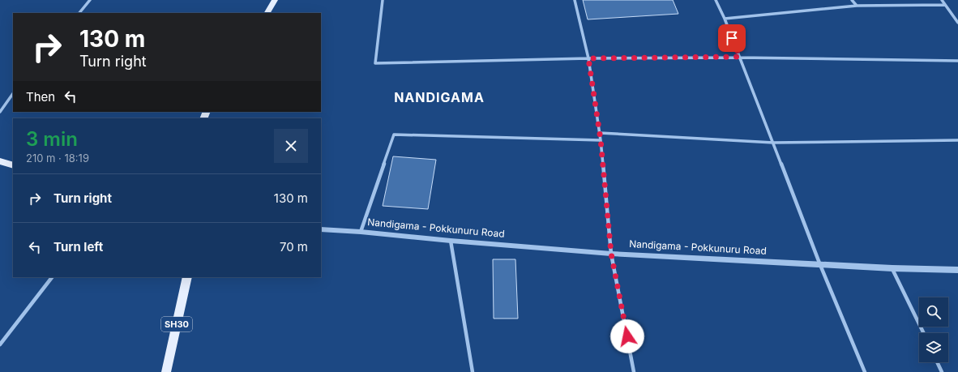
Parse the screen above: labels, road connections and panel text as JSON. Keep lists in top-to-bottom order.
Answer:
{
  "streets": {
    "main road": ["SH30"],
    "street": ["Nandigama - Pokkunuru Road"]
  },
  "districts": ["NANDIGAMA"],
  "page": {
    "turn": ["130 m", "Turn right"],
    "then": "Then",
    "heading": ["3 min", "210 m · 18:19"],
    "list": [
      {
        "name": "Turn right",
        "value": "130 m"
      },
      {
        "name": "Turn left",
        "value": "70 m"
      }
    ]
  }
}
